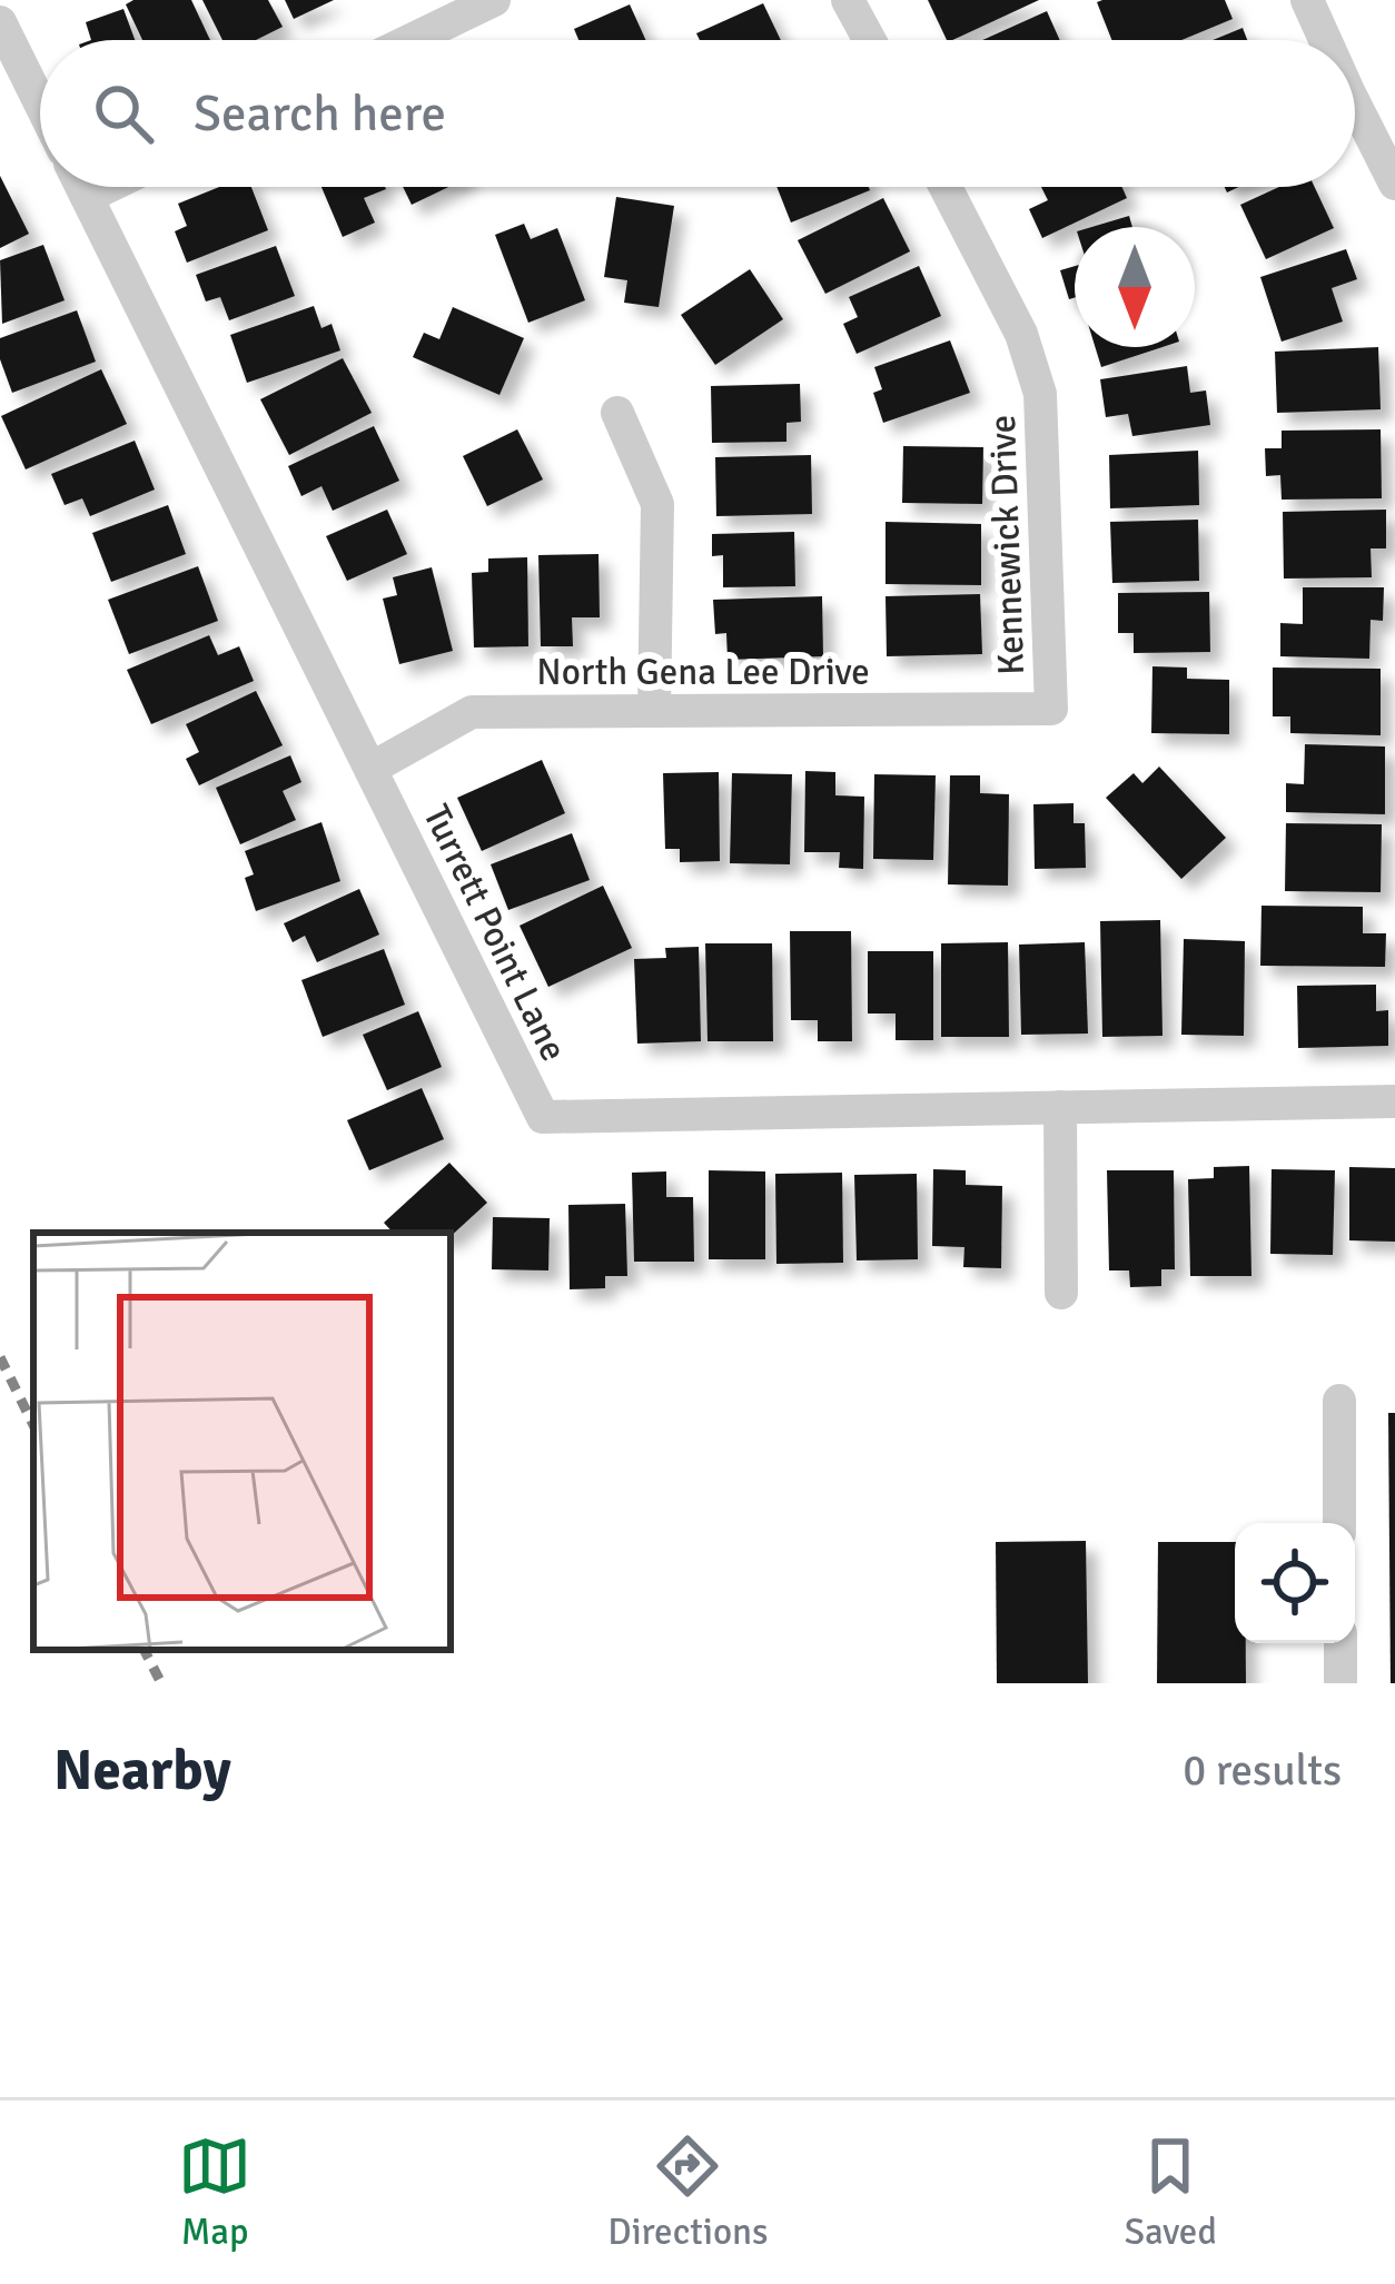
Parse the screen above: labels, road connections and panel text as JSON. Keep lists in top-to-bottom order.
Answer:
{
  "streets": {
    "street": ["Kennewick Drive", "North Gena Lee Drive", "Turrett Point Lane"]
  },
  "crossings": [
    ["Kennewick Drive", "North Gena Lee Drive"],
    ["North Gena Lee Drive", "Turrett Point Lane"]
  ],
  "north": "bottom",
  "page": {
    "search": "Search here",
    "heading": ["Nearby", "0 results"],
    "nav": ["Map", "Directions", "Saved"]
  }
}
